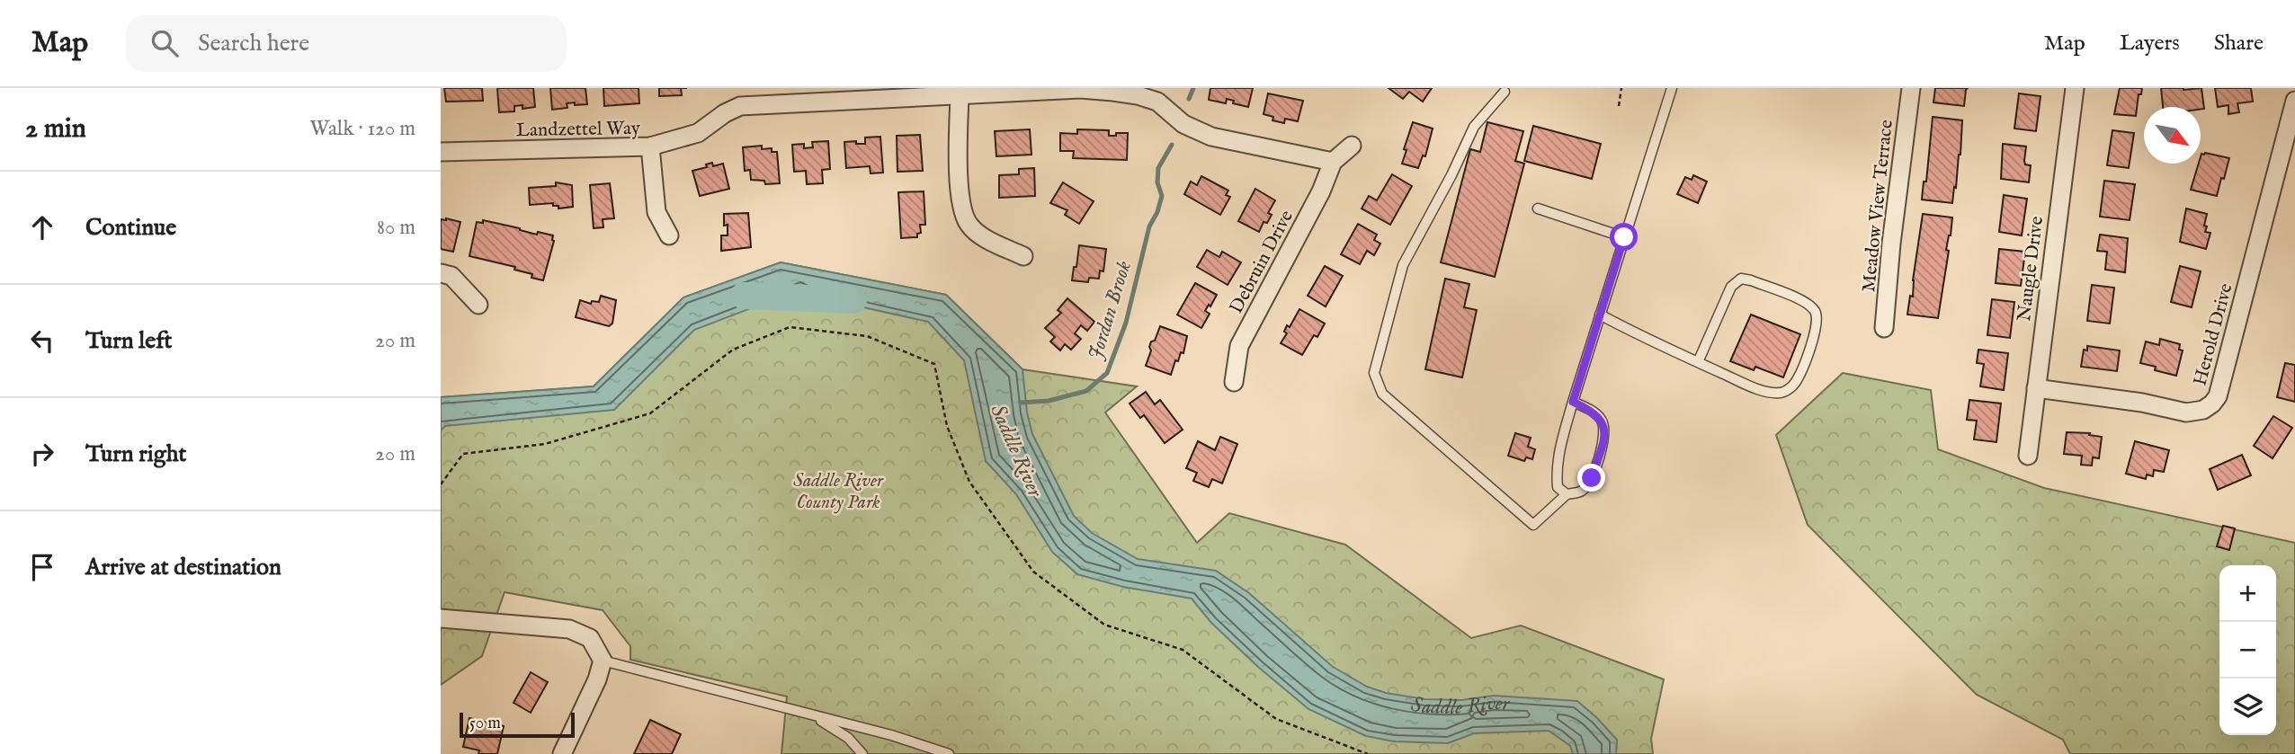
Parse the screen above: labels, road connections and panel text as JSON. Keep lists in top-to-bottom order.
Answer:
{
  "streets": {
    "street": [
      "Landzettel Way",
      "Meadow View Terrace",
      "Debruin Drive",
      "Naugle Drive",
      "Herold Drive"
    ]
  },
  "crossings": [
    ["Landzettel Way", "Debruin Drive"],
    ["Naugle Drive", "Herold Drive"]
  ],
  "water": ["Jordan Brook", "Saddle River"],
  "parks": ["Saddle River County Park"],
  "scale_bar": "50 m",
  "north": "bottom right",
  "page": {
    "header": "Map",
    "search": "Search here",
    "nav": ["Map", "Layers", "Share"],
    "heading": ["2 min", "Walk · 120 m"],
    "list": [
      ["Continue", "80 m"],
      ["Turn left", "20 m"],
      ["Turn right", "20 m"],
      "Arrive at destination"
    ],
    "map_buttons": ["+", "−"],
    "scale": "50 m"
  }
}
